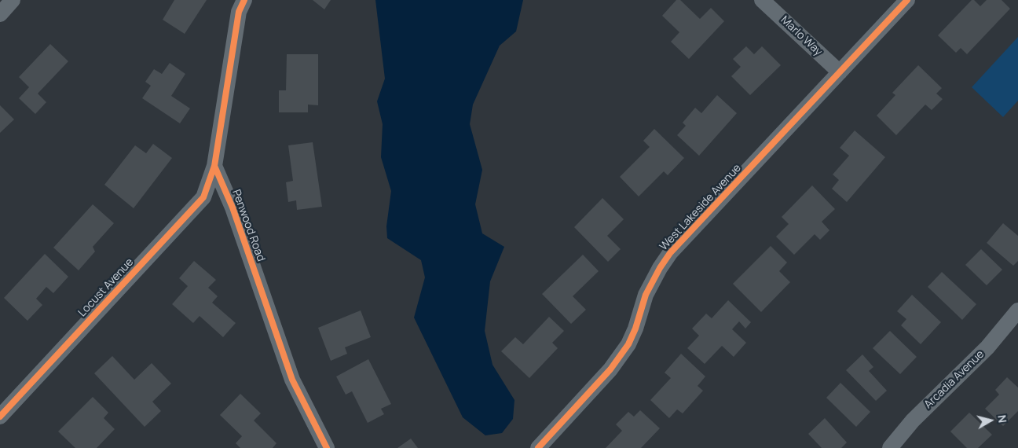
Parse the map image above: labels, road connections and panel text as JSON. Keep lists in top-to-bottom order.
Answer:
{
  "streets": {
    "street": [
      "Marlo Way",
      "West Lakeside Avenue",
      "Penwood Road",
      "Locust Avenue",
      "Arcadia Avenue"
    ]
  },
  "crossings": [
    ["Marlo Way", "West Lakeside Avenue"],
    ["Penwood Road", "Locust Avenue"]
  ],
  "north": "right"
}
